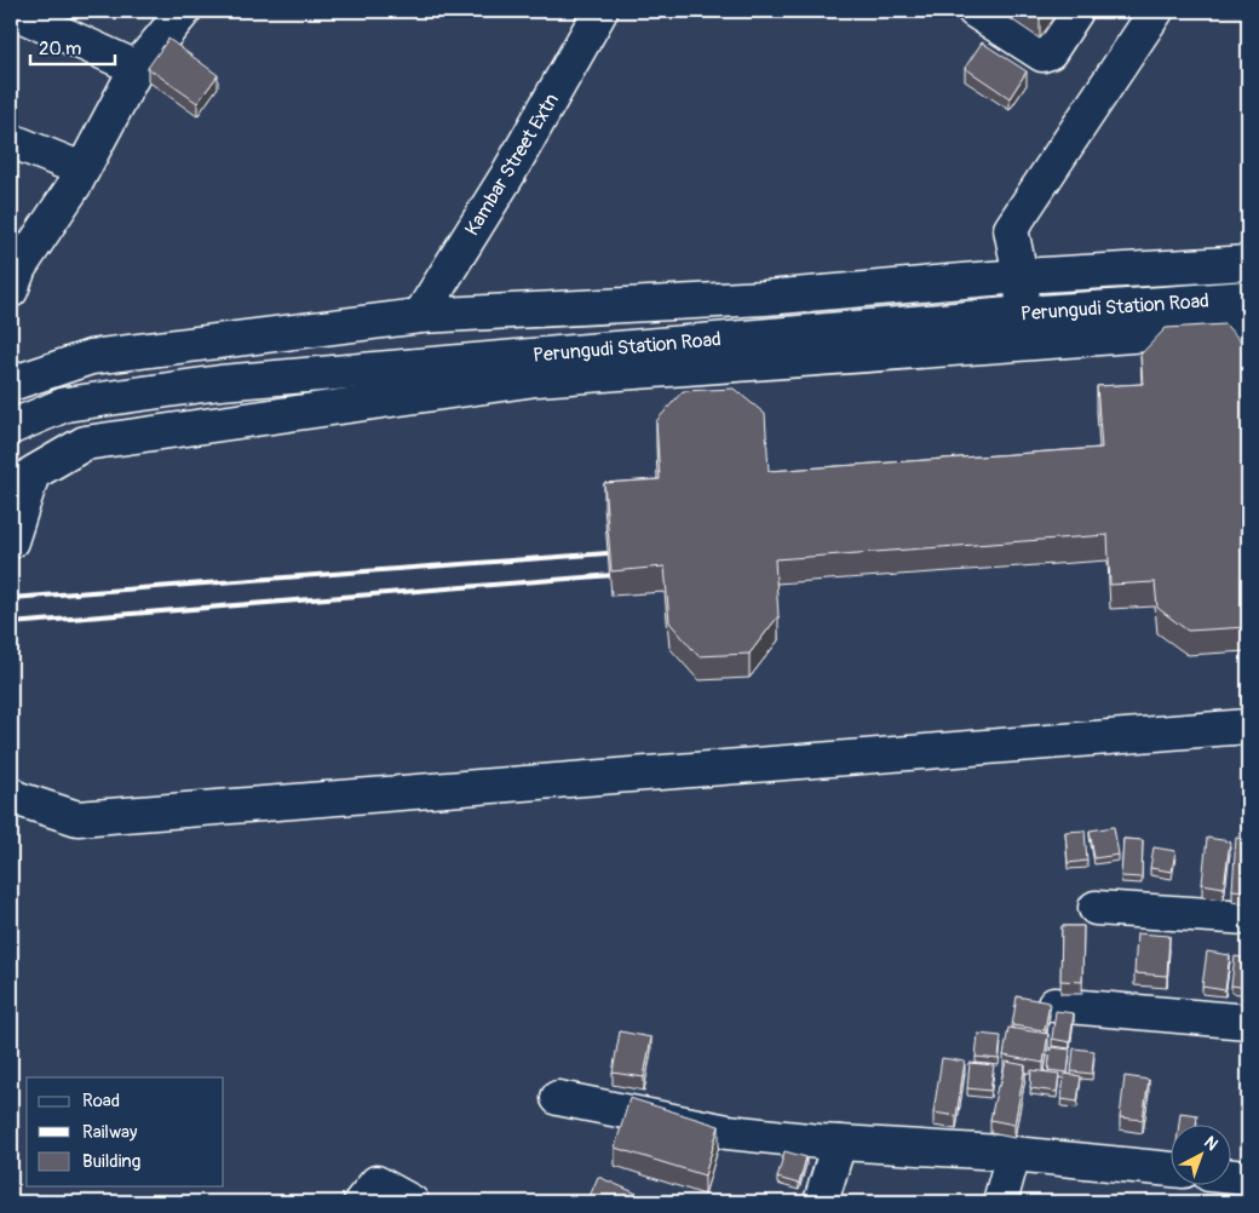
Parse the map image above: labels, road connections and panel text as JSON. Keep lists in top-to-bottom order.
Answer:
{
  "streets": {
    "street": ["Kambar Street Extn", "Perungudi Station Road"]
  },
  "crossings": [
    ["Kambar Street Extn", "Perungudi Station Road"]
  ],
  "legend": ["Road", "Railway", "Building"],
  "scale_bar": "20 m",
  "north": "top right"
}
